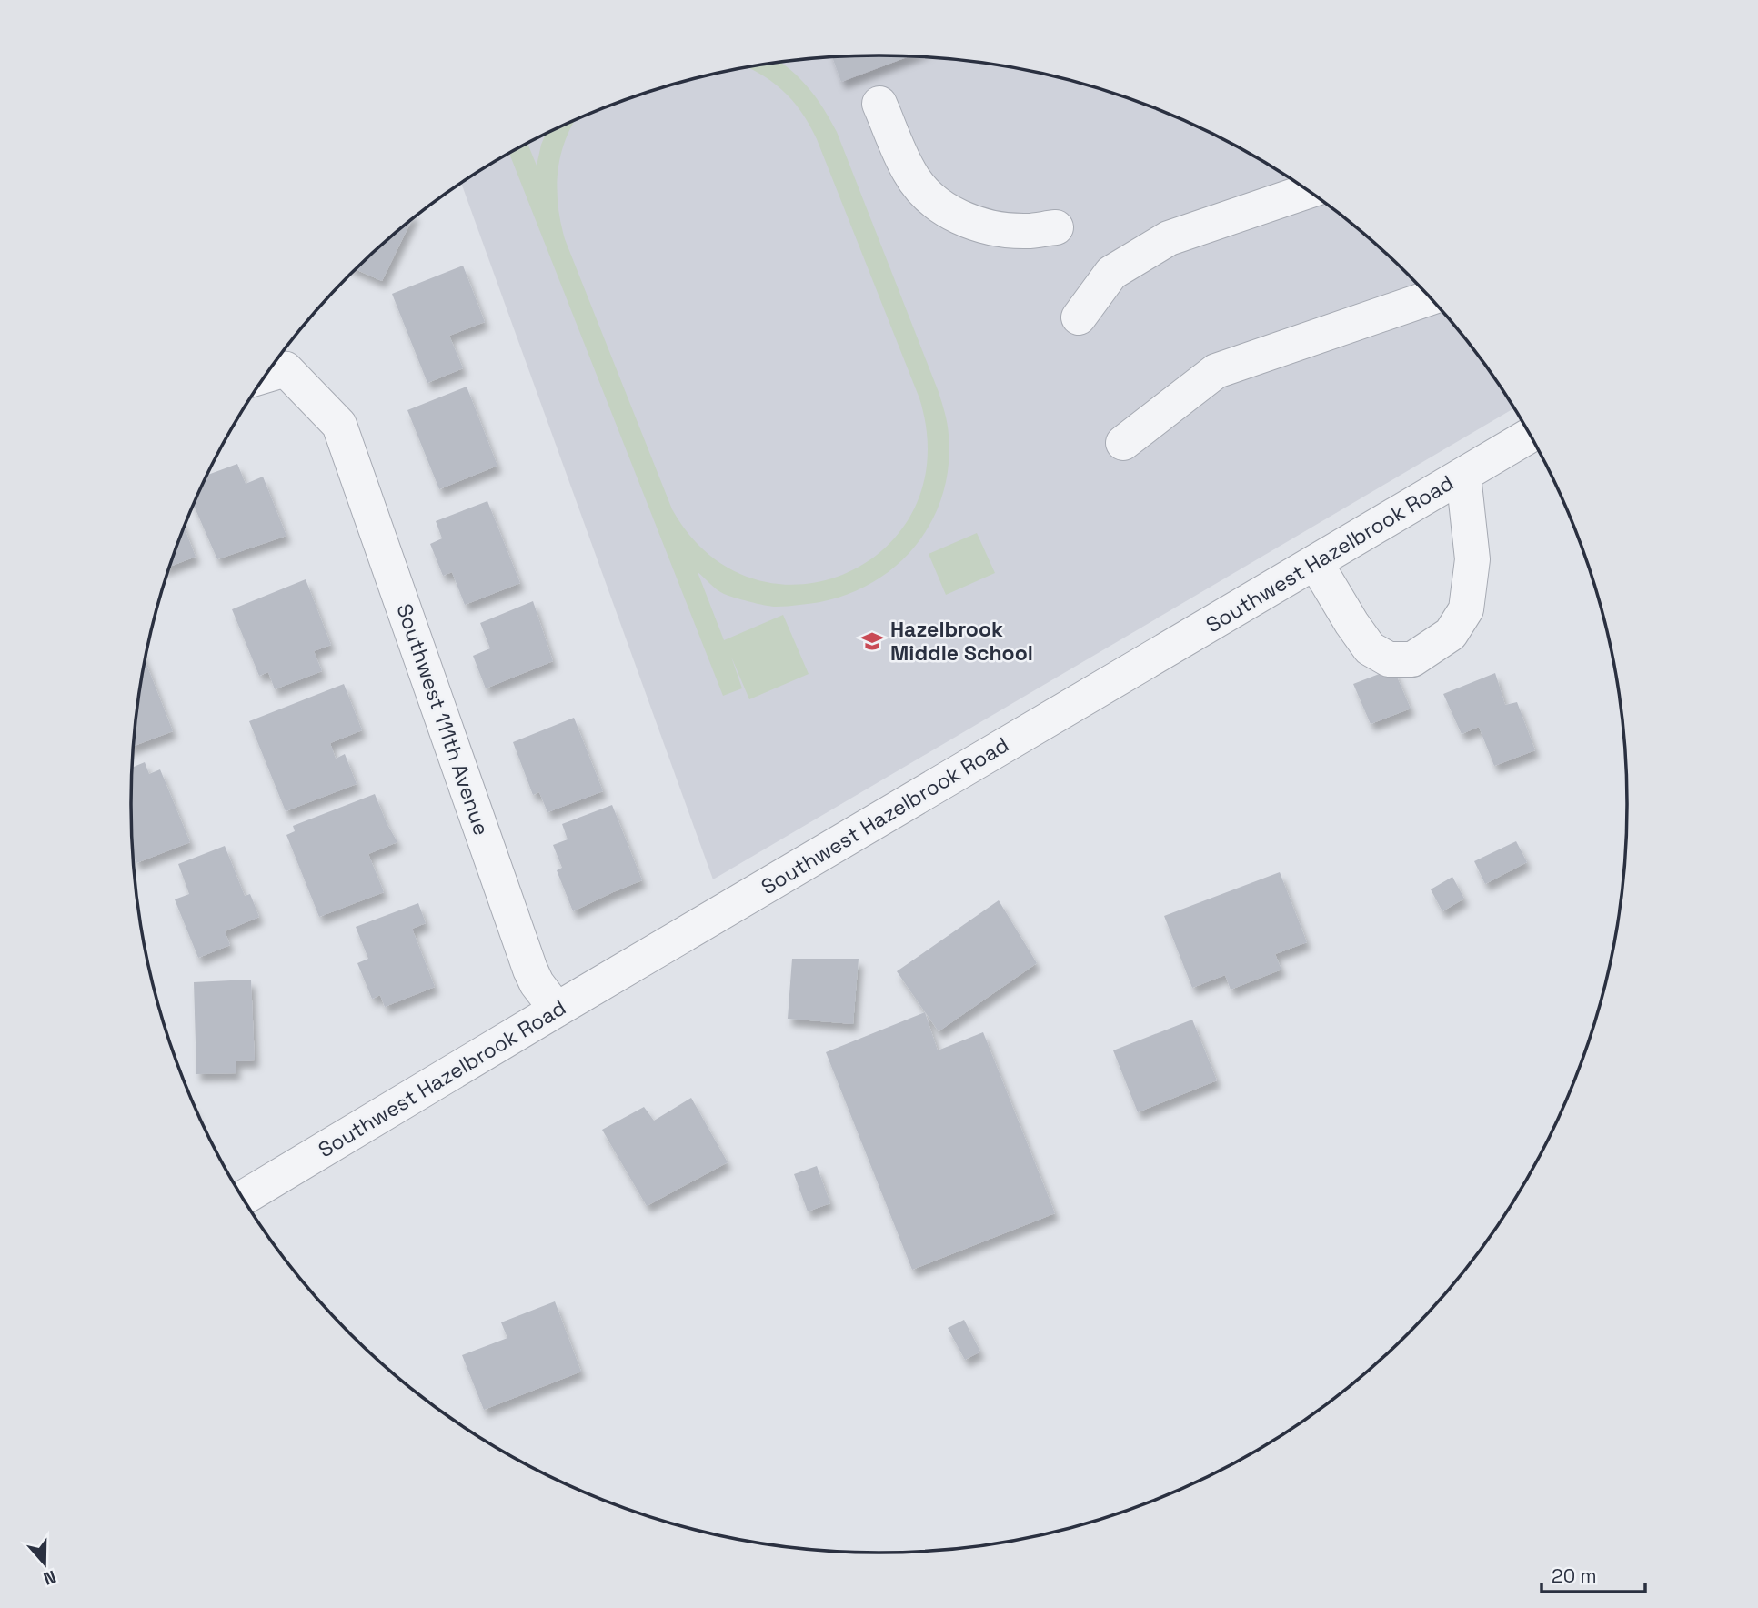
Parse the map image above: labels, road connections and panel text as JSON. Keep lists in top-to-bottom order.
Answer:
{
  "streets": {
    "street": ["Southwest Hazelbrook Road", "Southwest 111th Avenue"]
  },
  "crossings": [
    ["Southwest Hazelbrook Road", "Southwest 111th Avenue"]
  ],
  "places": {
    "school or university": ["Hazelbrook Middle School"]
  },
  "scale_bar": "20 m",
  "north": "bottom"
}
